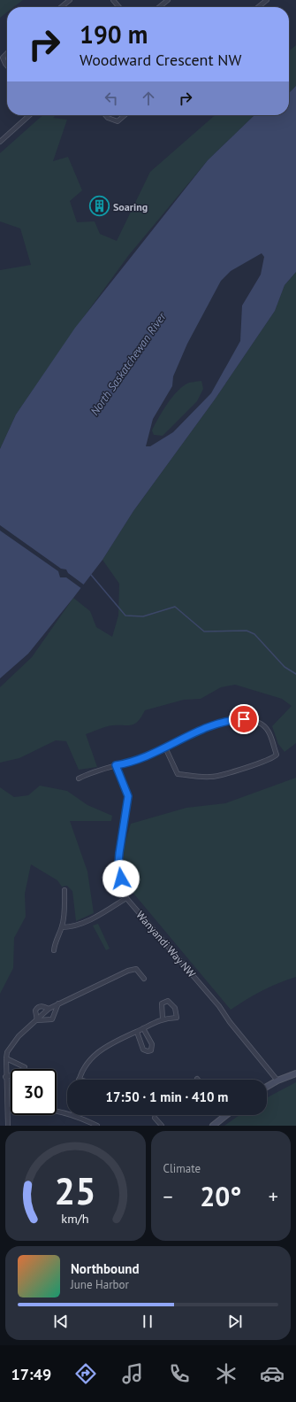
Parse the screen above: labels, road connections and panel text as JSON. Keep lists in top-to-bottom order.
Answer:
{
  "streets": {
    "street": ["Wanyandi Way NW"]
  },
  "water": ["North Saskatchewan River"],
  "places": {
    "building": ["Soaring"]
  },
  "page": {
    "turn": ["190 m", "Woodward Crescent NW"],
    "limit": "30",
    "trip": "17:50 · 1 min · 410 m",
    "tile": "Climate",
    "heat": ["−", "20°", "+"],
    "song": ["Northbound", "June Harbor"],
    "tabs": "17:49",
    "gauge": ["25", "km/h"]
  }
}
